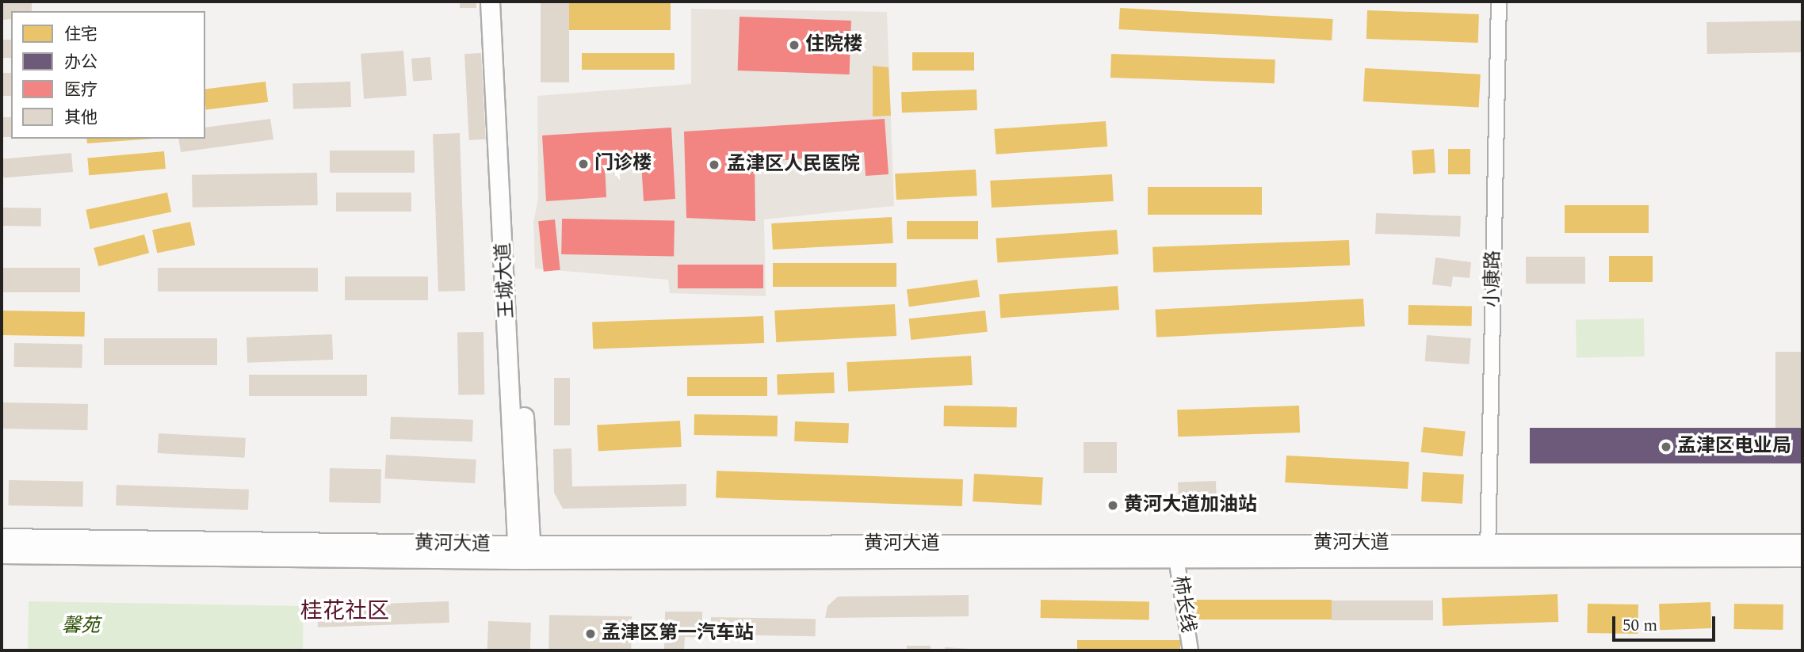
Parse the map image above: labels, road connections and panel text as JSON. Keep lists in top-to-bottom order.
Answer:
{
  "streets": {
    "main road": ["王城大道", "黄河大道"],
    "street": ["小康路", "柿长线"]
  },
  "crossings": [
    ["小康路", "黄河大道"],
    ["王城大道", "黄河大道"],
    ["黄河大道", "柿长线"]
  ],
  "districts": ["桂花社区"],
  "parks": ["馨苑"],
  "places": [
    "住院楼",
    "门诊楼",
    "孟津区人民医院",
    "孟津区电业局",
    "黄河大道加油站",
    "孟津区第一汽车站"
  ],
  "legend": [
    "住宅",
    "办公",
    "医疗",
    "其他"
  ],
  "scale_bar": "50 m"
}
